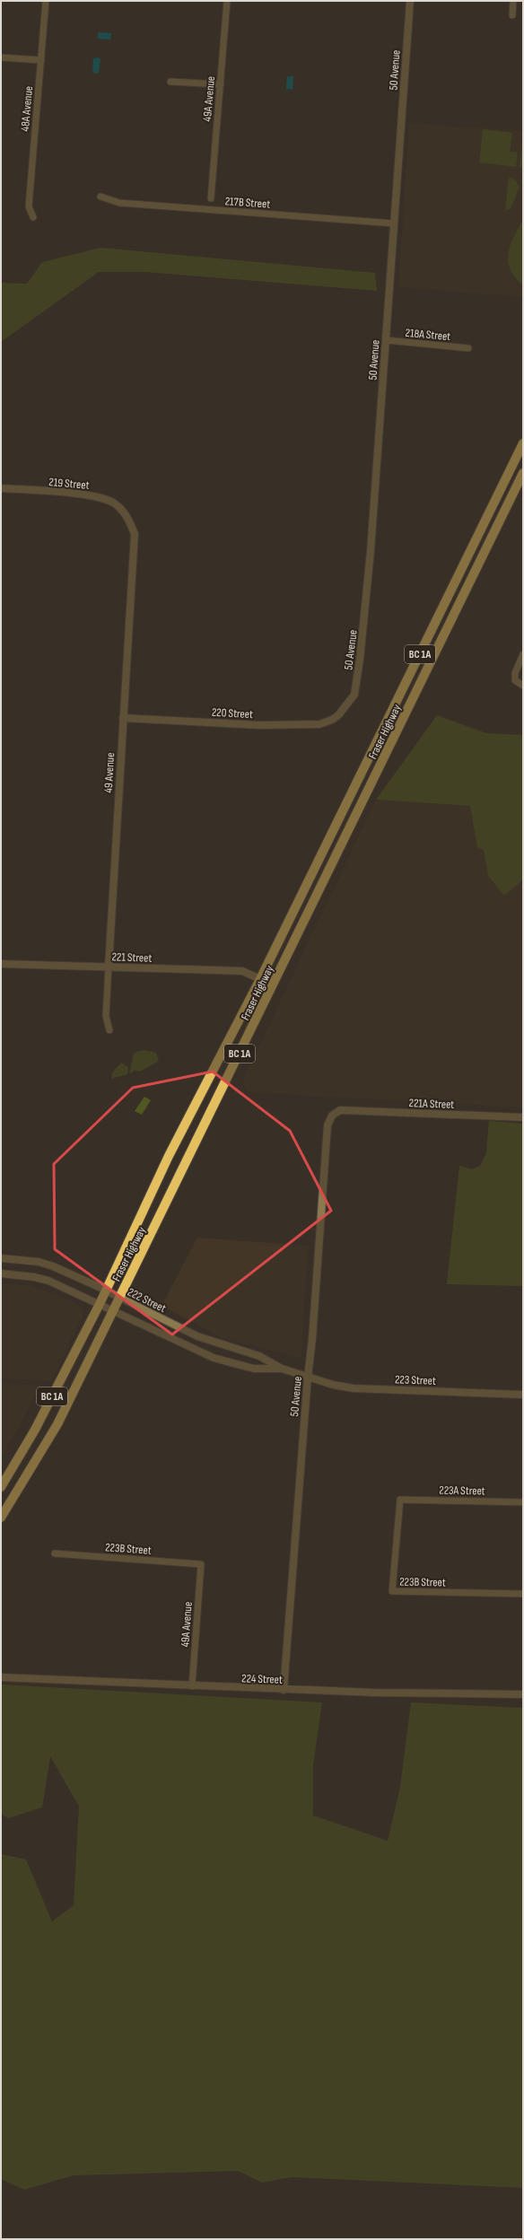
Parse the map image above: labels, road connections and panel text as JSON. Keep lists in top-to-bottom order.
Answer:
{
  "streets": {
    "main road": ["BC 1A", "Fraser Highway"],
    "street": [
      "50 Avenue",
      "49A Avenue",
      "48A Avenue",
      "217B Street",
      "218A Street",
      "219 Street",
      "220 Street",
      "49 Avenue",
      "221 Street",
      "221A Street",
      "222 Street",
      "223 Street",
      "223A Street",
      "223B Street",
      "224 Street"
    ]
  },
  "crossings": [
    ["50 Avenue", "217B Street"],
    ["50 Avenue", "218A Street"],
    ["50 Avenue", "220 Street"],
    ["50 Avenue", "221A Street"],
    ["50 Avenue", "222 Street"],
    ["50 Avenue", "223 Street"],
    ["50 Avenue", "224 Street"],
    ["49A Avenue", "223B Street"],
    ["49A Avenue", "224 Street"],
    ["219 Street", "49 Avenue"],
    ["220 Street", "49 Avenue"],
    ["Fraser Highway", "221 Street"],
    ["Fraser Highway", "222 Street"],
    ["49 Avenue", "221 Street"],
    ["222 Street", "223 Street"],
    ["223A Street", "223B Street"]
  ]
}
